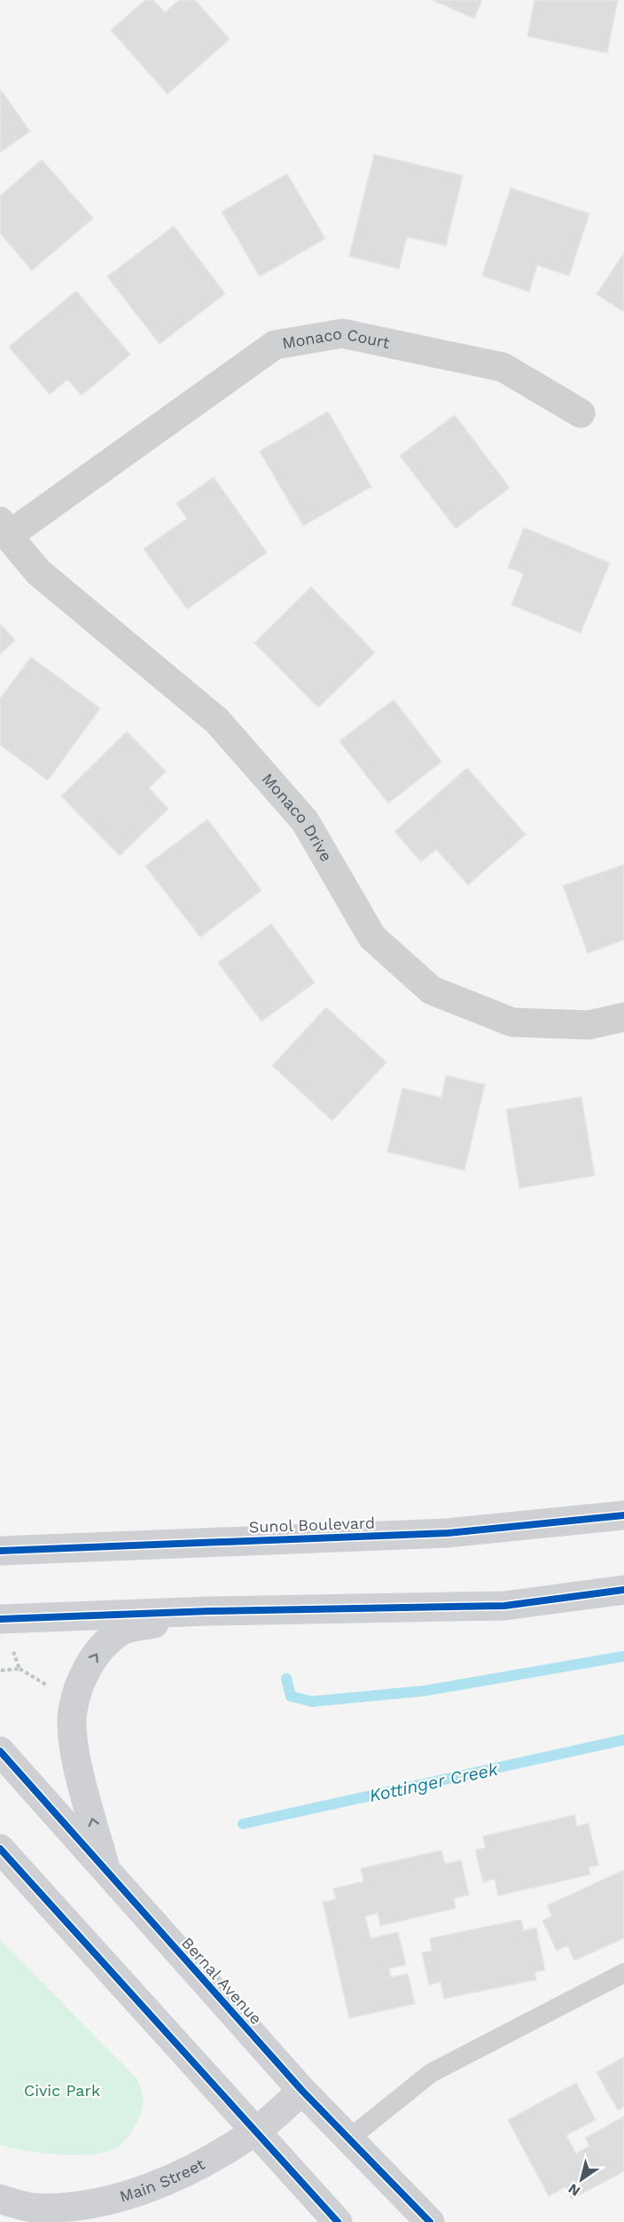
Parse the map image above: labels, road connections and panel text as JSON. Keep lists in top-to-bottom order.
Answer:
{
  "streets": {
    "main road": ["Sunol Boulevard", "Bernal Avenue", "Main Street"],
    "street": ["Monaco Court", "Monaco Drive"]
  },
  "crossings": [
    ["Monaco Court", "Monaco Drive"],
    ["Bernal Avenue", "Main Street"]
  ],
  "water": ["Kottinger Creek"],
  "parks": ["Civic Park"],
  "north": "bottom left"
}
